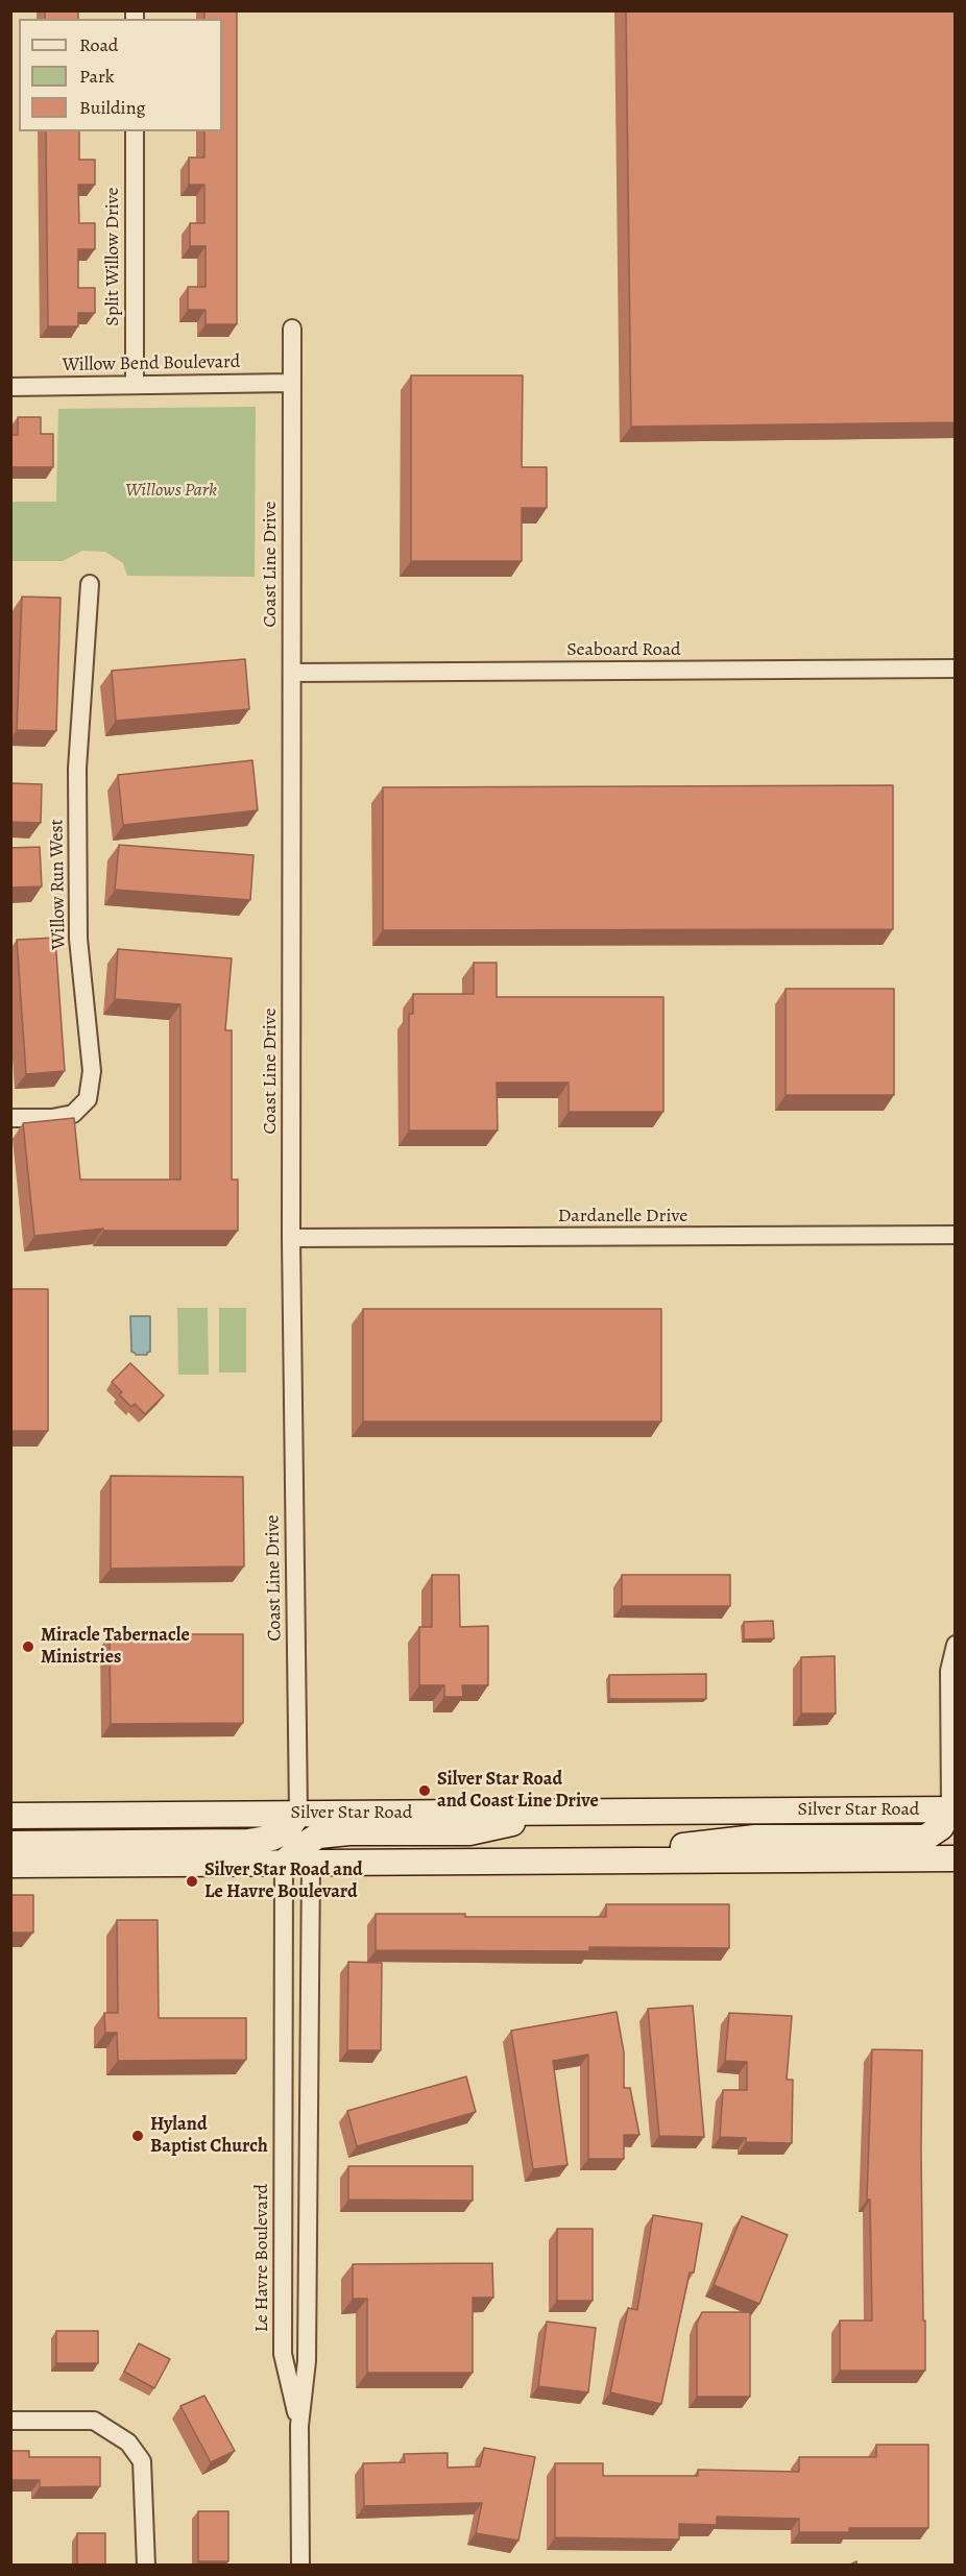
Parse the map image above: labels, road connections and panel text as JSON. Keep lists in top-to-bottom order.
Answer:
{
  "streets": {
    "main road": ["Silver Star Road"],
    "street": [
      "Split Willow Drive",
      "Willow Bend Boulevard",
      "Coast Line Drive",
      "Seaboard Road",
      "Willow Run West",
      "Dardanelle Drive",
      "Le Havre Boulevard"
    ]
  },
  "crossings": [
    ["Split Willow Drive", "Willow Bend Boulevard"],
    ["Willow Bend Boulevard", "Coast Line Drive"],
    ["Coast Line Drive", "Seaboard Road"],
    ["Coast Line Drive", "Dardanelle Drive"],
    ["Coast Line Drive", "Silver Star Road"]
  ],
  "parks": ["Willows Park"],
  "places": [
    "Miracle Tabernacle Ministries",
    "Silver Star Road and Coast Line Drive",
    "Silver Star Road and Le Havre Boulevard",
    "Hyland Baptist Church"
  ],
  "legend": ["Road", "Park", "Building"]
}
